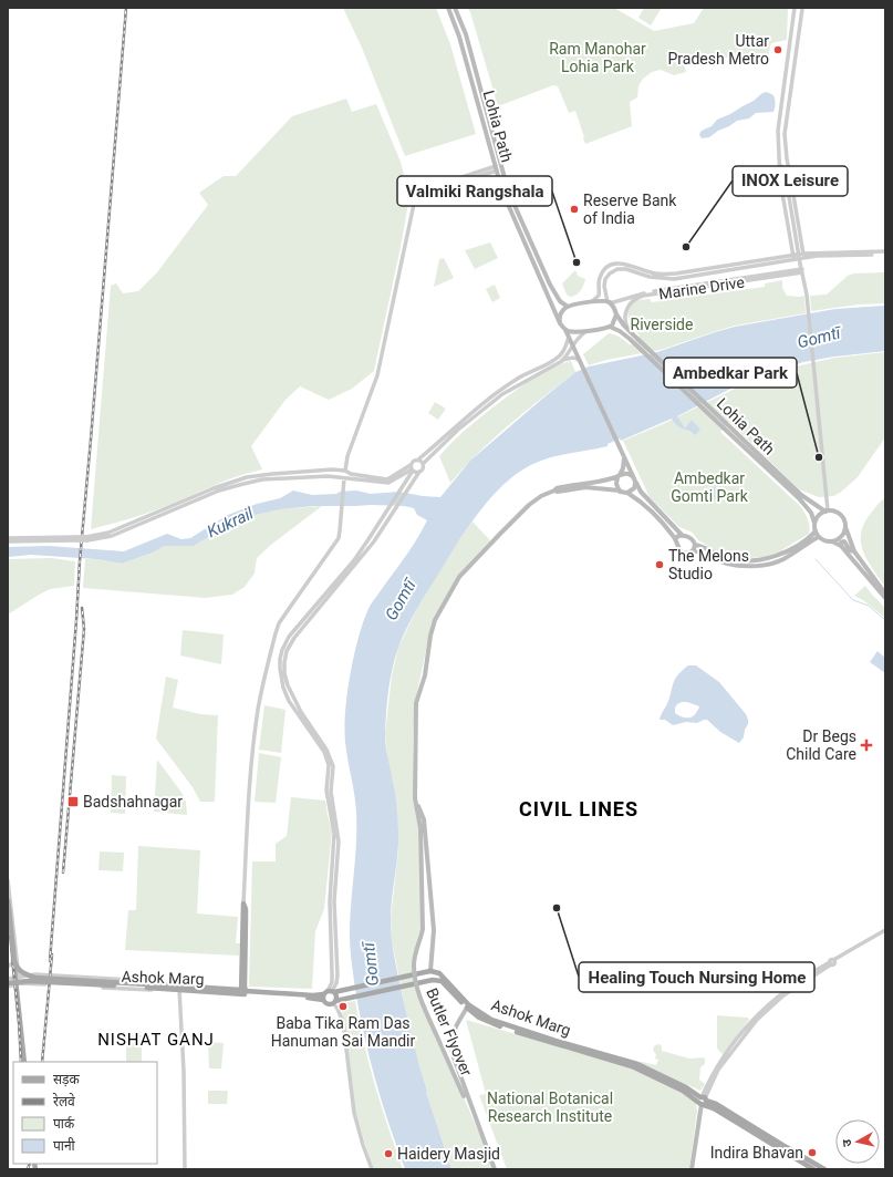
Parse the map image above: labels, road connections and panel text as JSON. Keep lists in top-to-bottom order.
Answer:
{
  "streets": {
    "main road": ["Lohia Path", "Ashok Marg", "Butler Flyover"],
    "street": ["Marine Drive"]
  },
  "crossings": [
    ["Lohia Path", "Marine Drive"]
  ],
  "districts": ["CIVIL LINES", "NISHAT GANJ"],
  "water": ["Gomtī", "Kukrail"],
  "parks": [
    "Ram Manohar Lohia Park",
    "Riverside",
    "Ambedkar Gomti Park",
    "National Botanical Research Institute"
  ],
  "places": {
    "other": [
      "Uttar Pradesh Metro",
      "Reserve Bank of India",
      "INOX Leisure",
      "Valmiki Rangshala",
      "Ambedkar Park",
      "The Melons Studio",
      "Healing Touch Nursing Home",
      "Baba Tika Ram Das Hanuman Sai Mandir",
      "Indira Bhavan",
      "Haidery Masjid"
    ],
    "health": ["Dr Begs Child Care"],
    "transit": ["Badshahnagar"]
  },
  "legend": [
    "सड़क",
    "रेलवे",
    "पार्क",
    "पानी"
  ],
  "north": "left"
}
